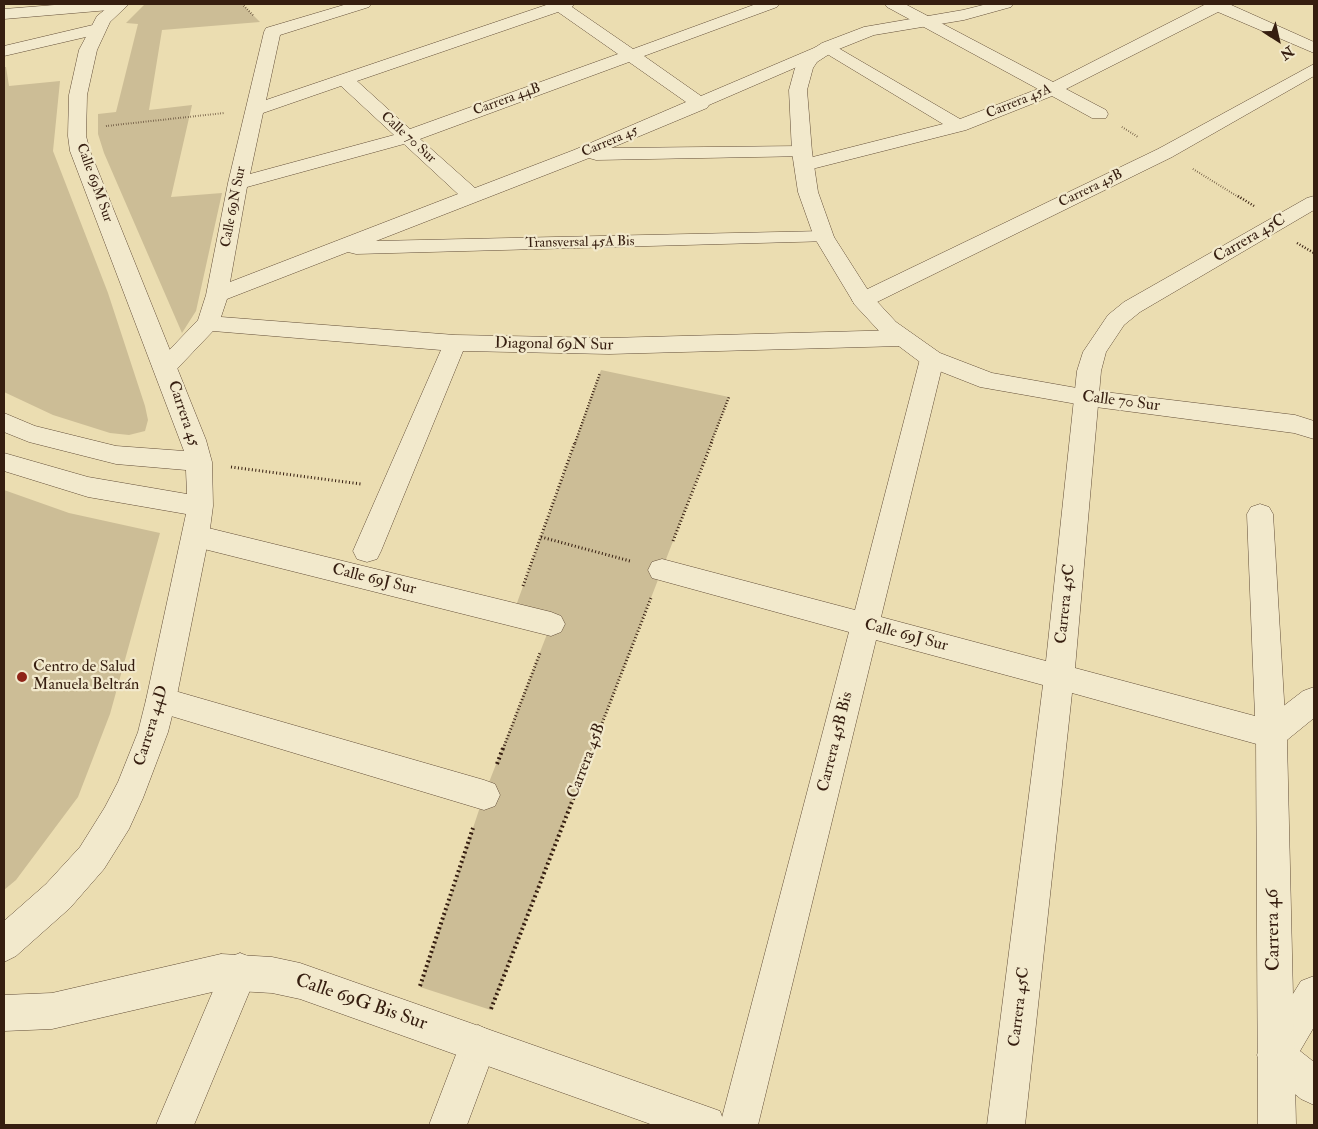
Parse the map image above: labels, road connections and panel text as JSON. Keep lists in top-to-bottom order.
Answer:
{
  "streets": {
    "street": [
      "Carrera 44B",
      "Carrera 45A",
      "Calle 70 Sur",
      "Carrera 45",
      "Calle 69M Sur",
      "Carrera 45B",
      "Calle 69N Sur",
      "Carrera 45C",
      "Transversal 45A Bis",
      "Diagonal 69N Sur",
      "Calle 69J Sur",
      "Carrera 44D",
      "Carrera 45B Bis",
      "Carrera 46",
      "Calle 69G Bis Sur"
    ]
  },
  "crossings": [
    ["Carrera 44B", "Calle 70 Sur"],
    ["Carrera 44B", "Calle 69N Sur"],
    ["Carrera 45A", "Calle 70 Sur"],
    ["Carrera 45A", "Carrera 45"],
    ["Calle 70 Sur", "Carrera 45"],
    ["Calle 70 Sur", "Carrera 45B"],
    ["Calle 70 Sur", "Carrera 45C"],
    ["Calle 70 Sur", "Transversal 45A Bis"],
    ["Calle 70 Sur", "Diagonal 69N Sur"],
    ["Calle 70 Sur", "Carrera 45B Bis"],
    ["Carrera 45", "Calle 69M Sur"],
    ["Carrera 45", "Calle 69N Sur"],
    ["Carrera 45", "Transversal 45A Bis"],
    ["Carrera 45", "Carrera 44D"],
    ["Calle 69M Sur", "Calle 69N Sur"],
    ["Carrera 45B", "Calle 69J Sur"],
    ["Carrera 45B", "Calle 69G Bis Sur"],
    ["Calle 69N Sur", "Diagonal 69N Sur"],
    ["Carrera 45C", "Calle 69J Sur"],
    ["Calle 69J Sur", "Carrera 44D"],
    ["Calle 69J Sur", "Carrera 45B Bis"],
    ["Calle 69J Sur", "Carrera 46"]
  ],
  "places": ["Centro de Salud Manuela Beltrán"],
  "north": "bottom right"
}
